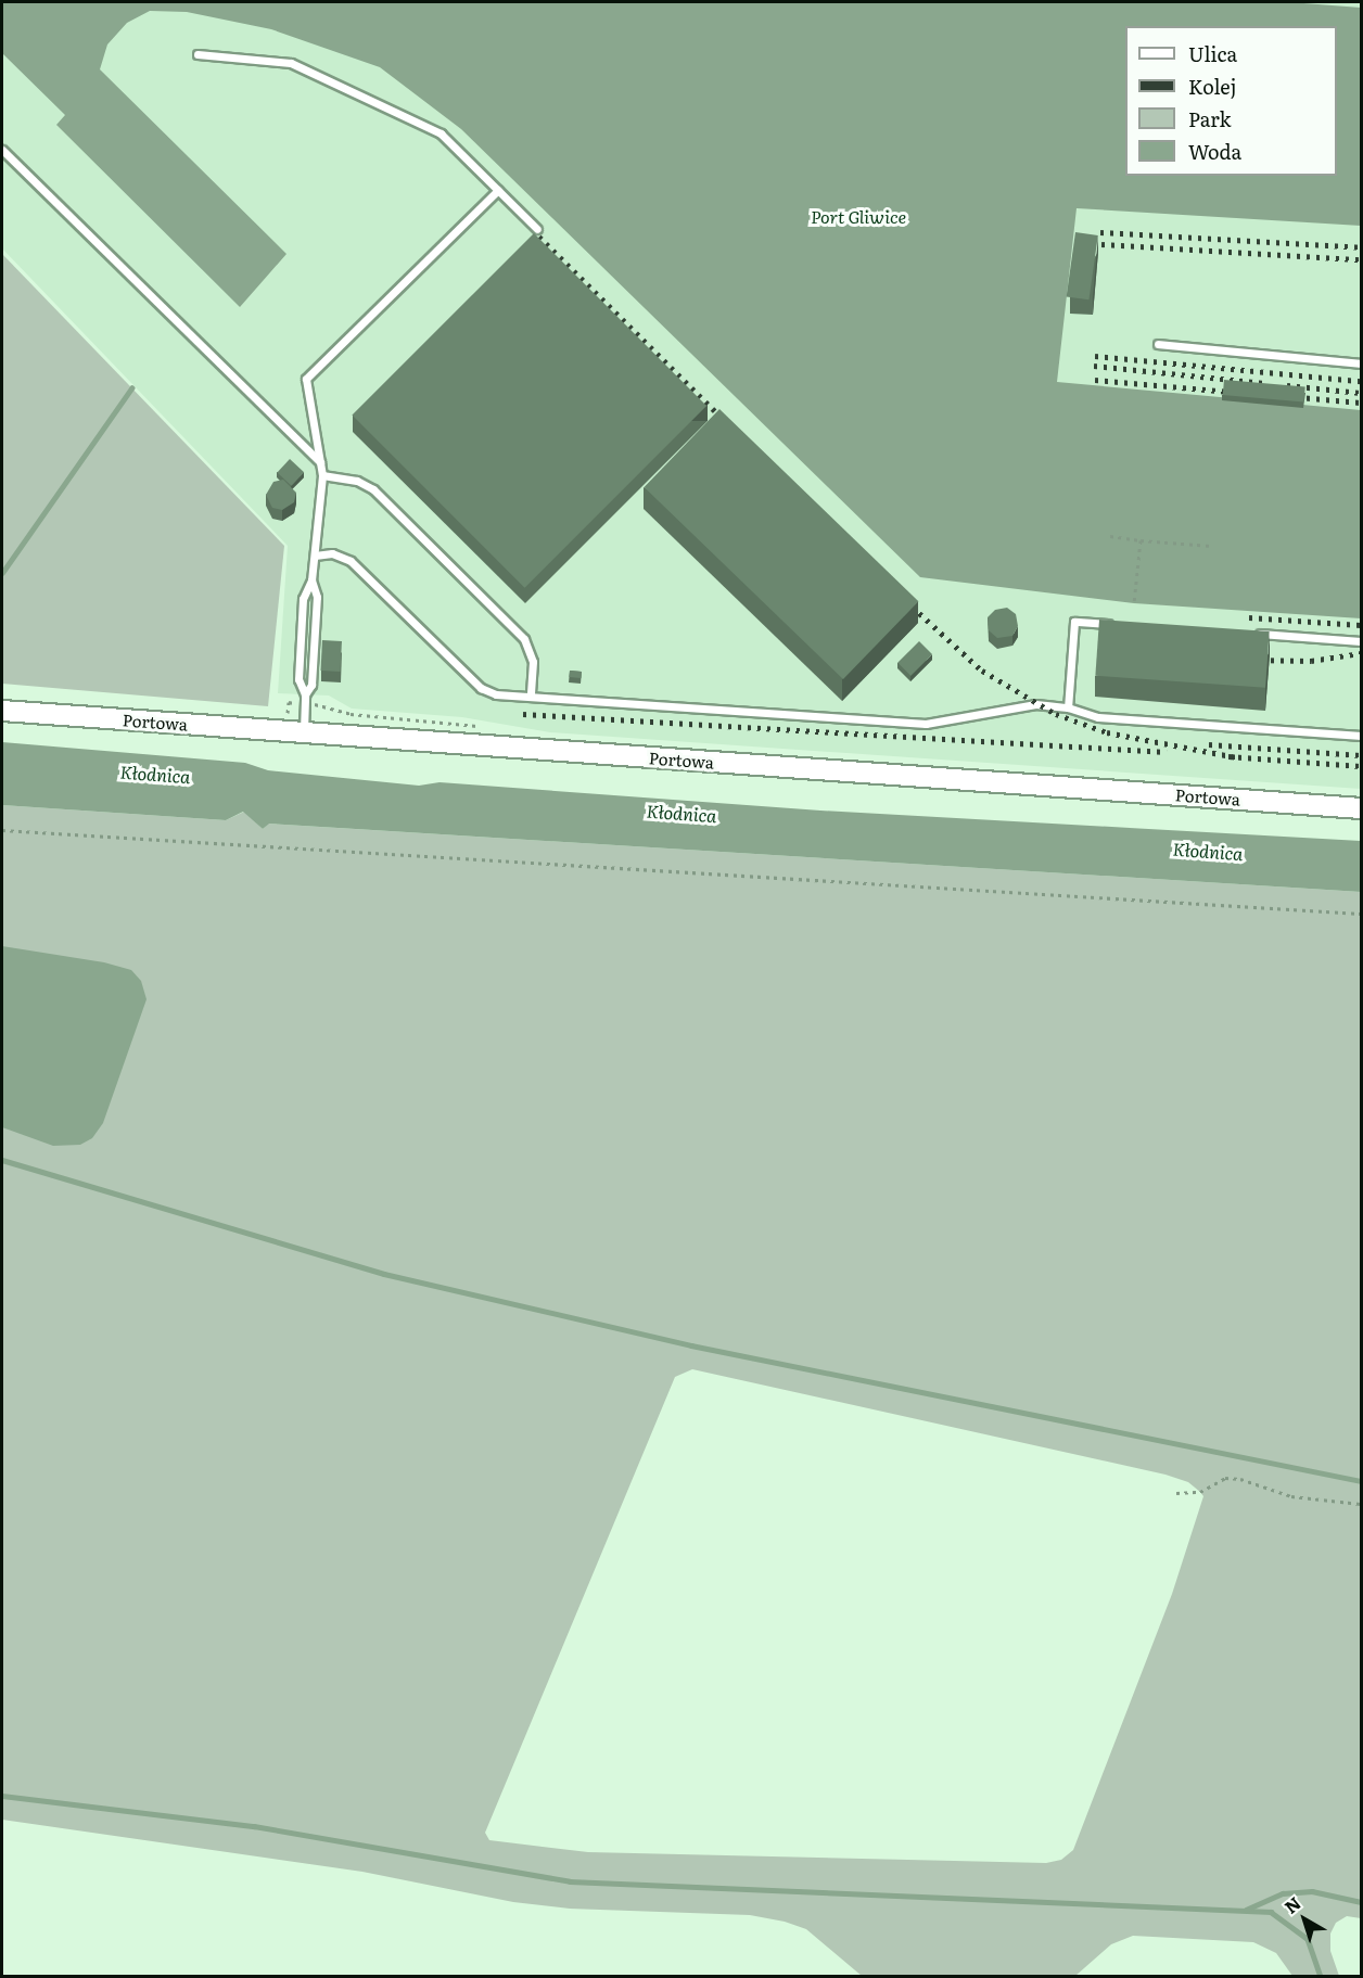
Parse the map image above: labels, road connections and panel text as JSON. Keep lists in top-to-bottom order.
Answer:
{
  "streets": {
    "street": ["Portowa"]
  },
  "water": ["Port Gliwice", "Kłodnica"],
  "legend": [
    "Ulica",
    "Kolej",
    "Park",
    "Woda"
  ],
  "north": "top left"
}
